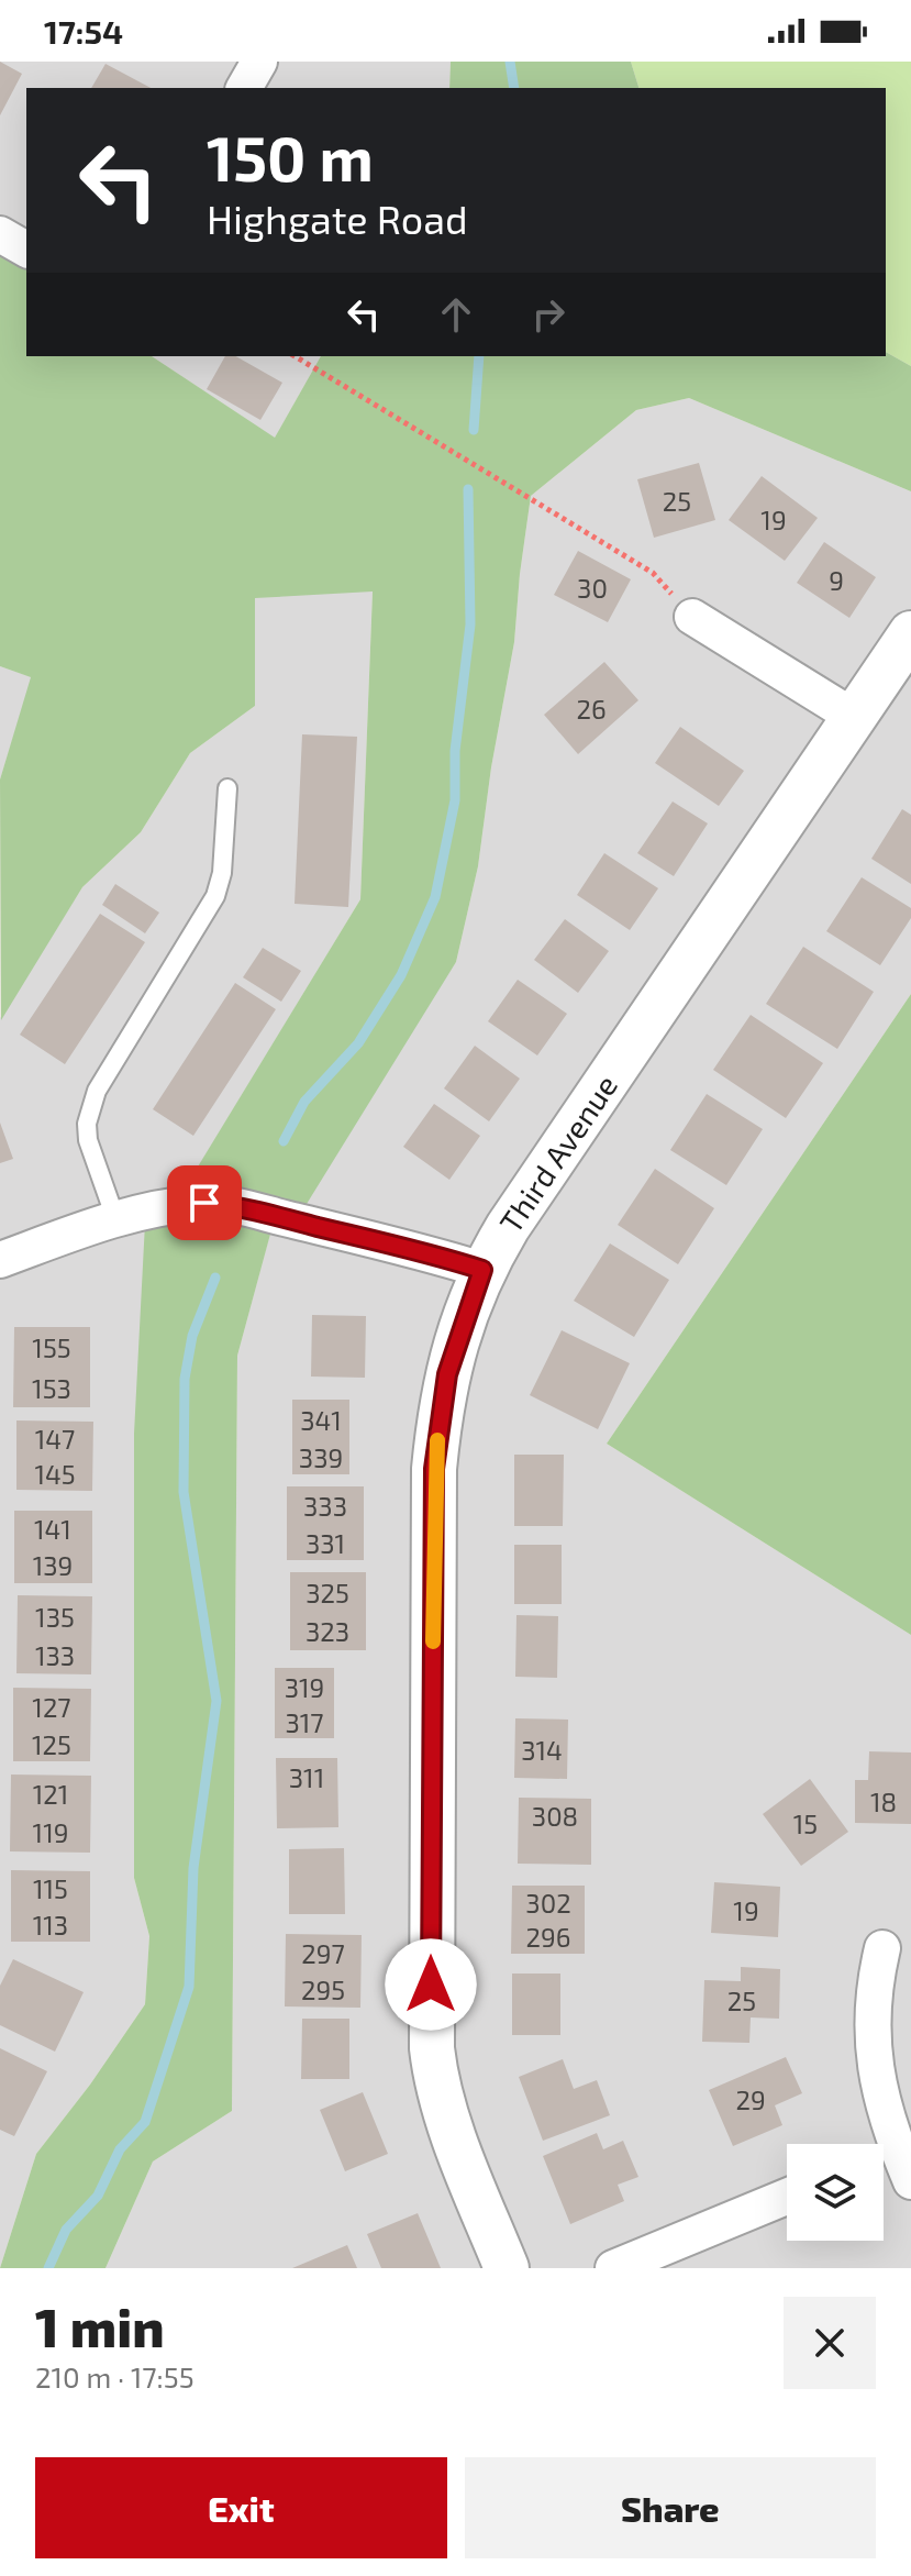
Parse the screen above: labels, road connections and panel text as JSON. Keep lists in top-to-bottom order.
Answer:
{
  "streets": {
    "street": ["Third Avenue"]
  },
  "house_numbers": [
    "25",
    "19",
    "9",
    "30",
    "26",
    "155",
    "153",
    "341",
    "147",
    "339",
    "145",
    "333",
    "141",
    "331",
    "139",
    "325",
    "135",
    "323",
    "133",
    "319",
    "127",
    "317",
    "125",
    "314",
    "311",
    "121",
    "18",
    "308",
    "15",
    "119",
    "115",
    "302",
    "19",
    "113",
    "296",
    "297",
    "295",
    "25",
    "29"
  ],
  "page": {
    "status": "17:54",
    "turn": ["150 m", "Highgate Road"],
    "heading": ["1 min", "210 m · 17:55"],
    "buttons": ["Exit", "Share"]
  }
}
